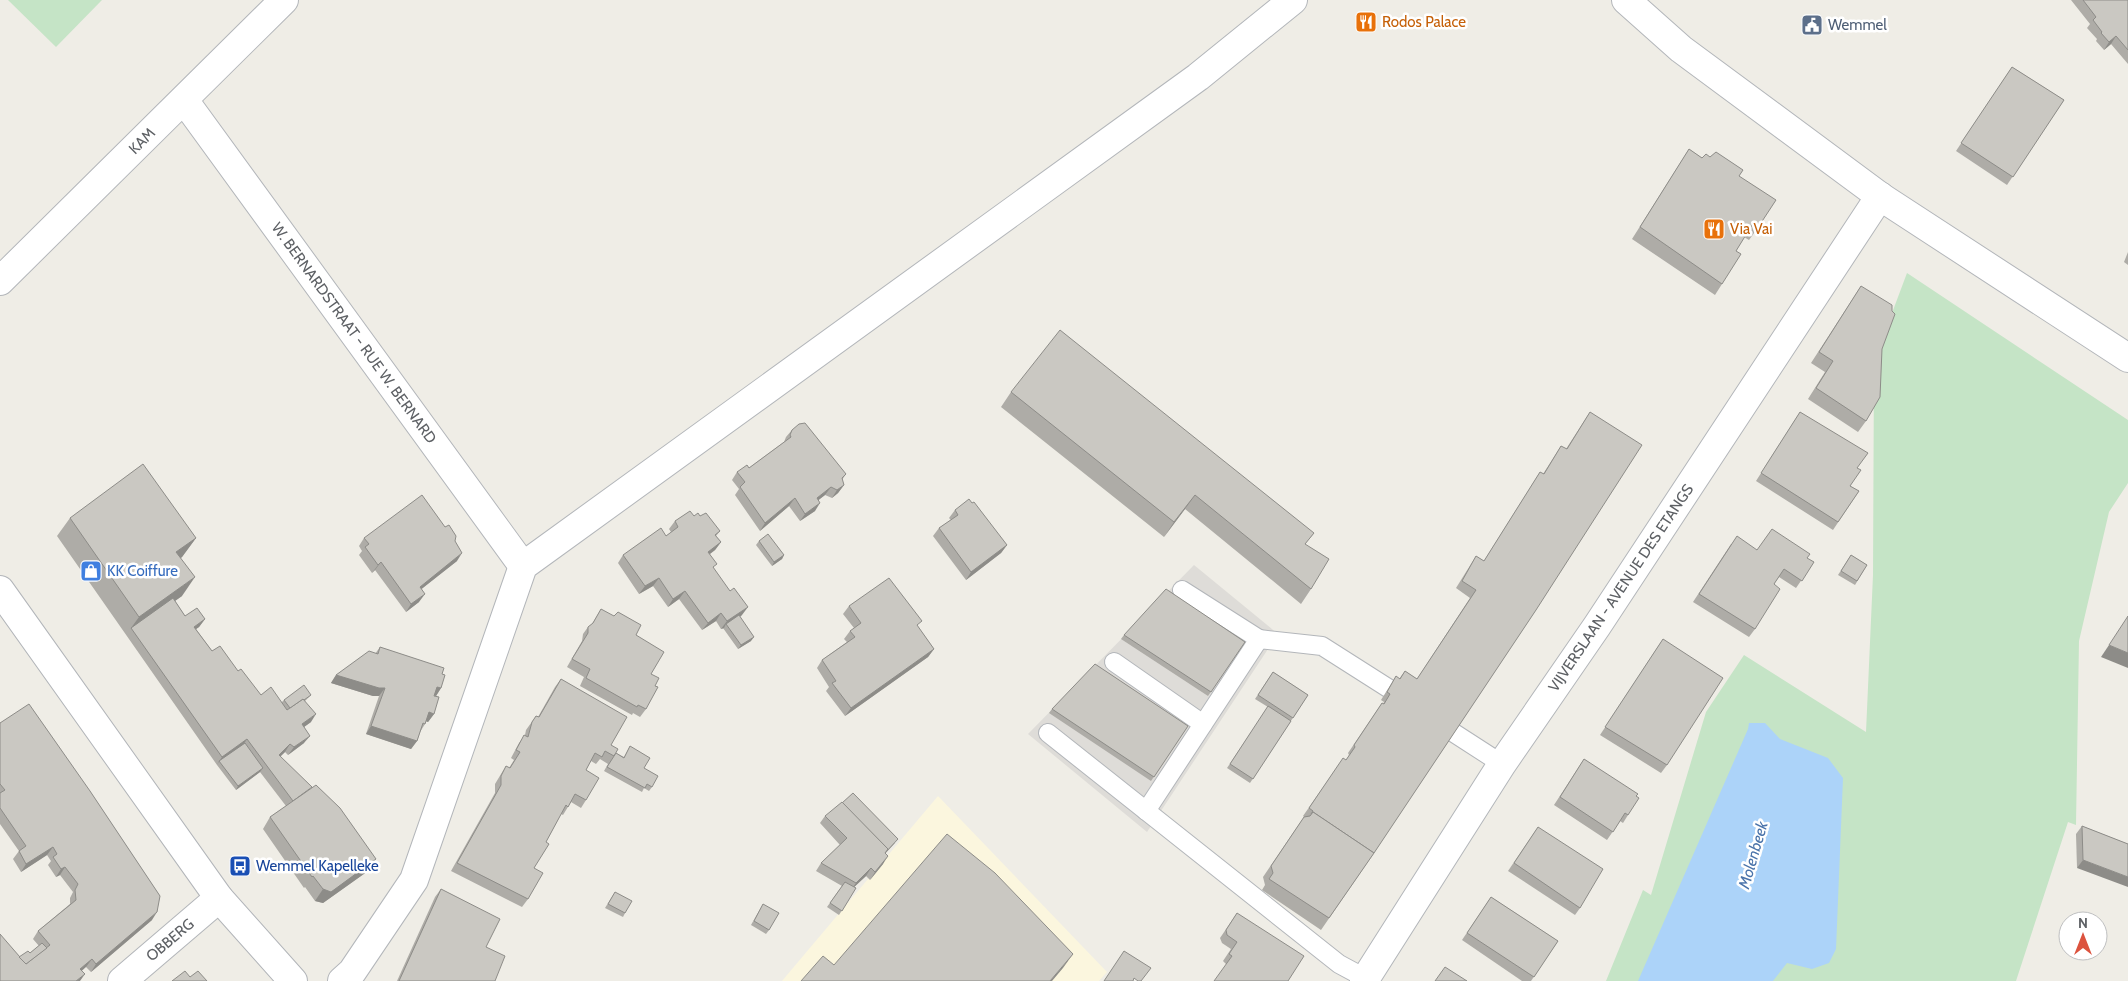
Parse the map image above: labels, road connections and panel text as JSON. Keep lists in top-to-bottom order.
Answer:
{
  "streets": {
    "street": [
      "KAM",
      "W. BERNARDSTRAAT - RUE W. BERNARD",
      "VIJVERSLAAN - AVENUE DES ETANGS",
      "OBBERG"
    ]
  },
  "crossings": [
    ["KAM", "W. BERNARDSTRAAT - RUE W. BERNARD"]
  ],
  "water": ["Molenbeek"],
  "places": {
    "restaurant": ["Rodos Palace", "Via Vai"],
    "public building": ["Wemmel"],
    "shop": ["KK Coiffure"],
    "bus stop": ["Wemmel Kapelleke"]
  },
  "north": "top"
}
